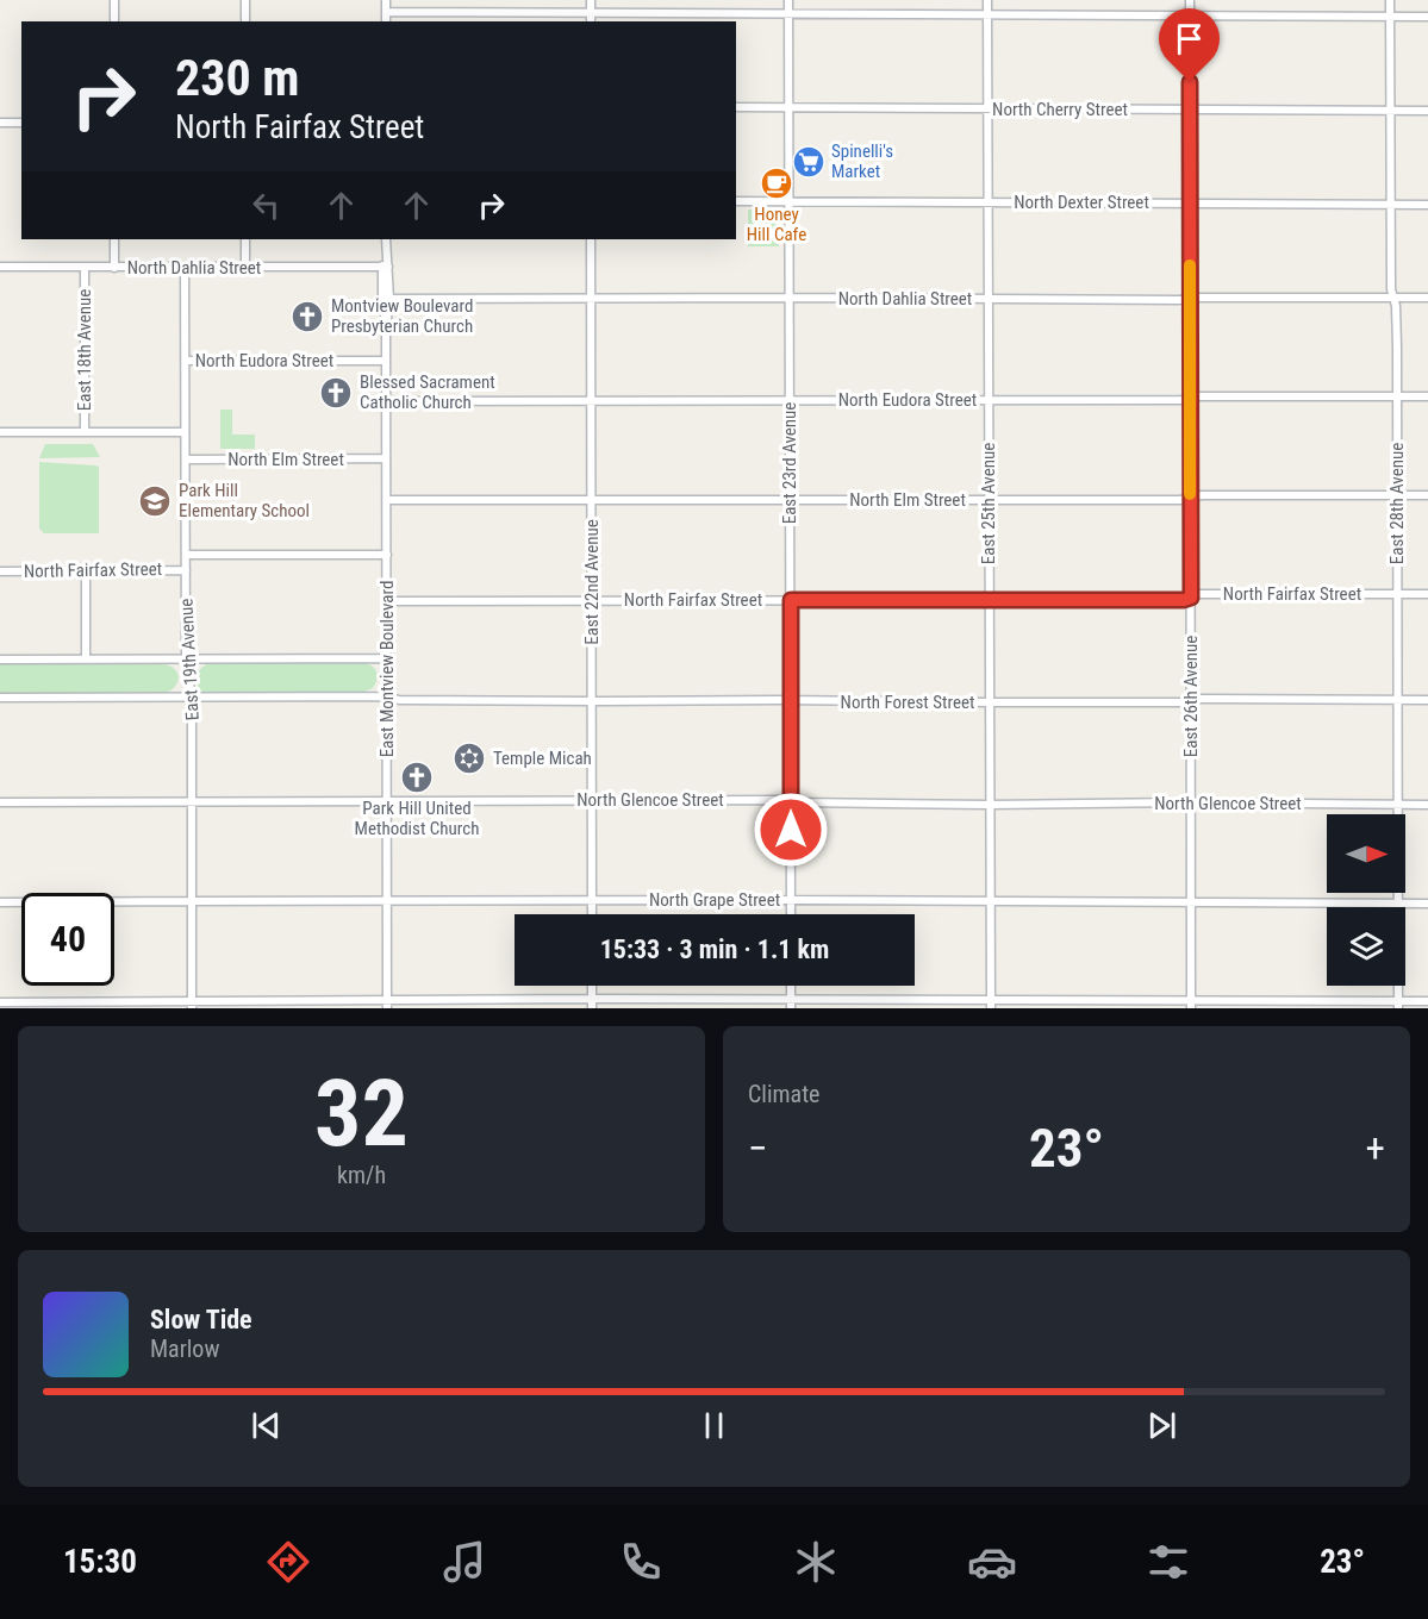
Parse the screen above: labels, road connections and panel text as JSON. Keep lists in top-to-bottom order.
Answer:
{
  "streets": {
    "street": [
      "North Cherry Street",
      "North Dexter Street",
      "North Dahlia Street",
      "East 18th Avenue",
      "North Eudora Street",
      "North Elm Street",
      "East 23rd Avenue",
      "East 25th Avenue",
      "East 28th Avenue",
      "North Fairfax Street",
      "East 22nd Avenue",
      "East 19th Avenue",
      "East Montview Boulevard",
      "East 26th Avenue",
      "North Forest Street",
      "North Glencoe Street",
      "North Grape Street"
    ]
  },
  "crossings": [
    ["North Cherry Street", "East 23rd Avenue"],
    ["North Cherry Street", "East 25th Avenue"],
    ["North Cherry Street", "East 28th Avenue"],
    ["North Cherry Street", "East 26th Avenue"],
    ["North Dexter Street", "East 23rd Avenue"],
    ["North Dexter Street", "East 25th Avenue"],
    ["North Dexter Street", "East 28th Avenue"],
    ["North Dexter Street", "East 26th Avenue"],
    ["North Dahlia Street", "East 18th Avenue"],
    ["North Dahlia Street", "East 23rd Avenue"],
    ["North Dahlia Street", "East 25th Avenue"],
    ["North Dahlia Street", "East 28th Avenue"],
    ["North Dahlia Street", "East 22nd Avenue"],
    ["North Dahlia Street", "East 19th Avenue"],
    ["North Dahlia Street", "East Montview Boulevard"],
    ["North Dahlia Street", "East 26th Avenue"],
    ["North Eudora Street", "East 23rd Avenue"],
    ["North Eudora Street", "East 25th Avenue"],
    ["North Eudora Street", "East 28th Avenue"],
    ["North Eudora Street", "East 22nd Avenue"],
    ["North Eudora Street", "East 19th Avenue"],
    ["North Eudora Street", "East Montview Boulevard"],
    ["North Eudora Street", "East 26th Avenue"],
    ["North Elm Street", "East 23rd Avenue"],
    ["North Elm Street", "East 25th Avenue"],
    ["North Elm Street", "East 28th Avenue"],
    ["North Elm Street", "East 22nd Avenue"],
    ["North Elm Street", "East 19th Avenue"],
    ["North Elm Street", "East Montview Boulevard"],
    ["North Elm Street", "East 26th Avenue"],
    ["East 23rd Avenue", "North Fairfax Street"],
    ["East 23rd Avenue", "North Forest Street"],
    ["East 23rd Avenue", "North Glencoe Street"],
    ["East 23rd Avenue", "North Grape Street"],
    ["East 25th Avenue", "North Fairfax Street"],
    ["East 25th Avenue", "North Forest Street"],
    ["East 25th Avenue", "North Glencoe Street"],
    ["East 25th Avenue", "North Grape Street"],
    ["East 28th Avenue", "North Fairfax Street"],
    ["East 28th Avenue", "North Forest Street"],
    ["East 28th Avenue", "North Glencoe Street"],
    ["East 28th Avenue", "North Grape Street"],
    ["North Fairfax Street", "East 22nd Avenue"],
    ["North Fairfax Street", "East 19th Avenue"],
    ["North Fairfax Street", "East Montview Boulevard"],
    ["North Fairfax Street", "East 26th Avenue"],
    ["East 22nd Avenue", "North Forest Street"],
    ["East 22nd Avenue", "North Glencoe Street"],
    ["East 22nd Avenue", "North Grape Street"],
    ["East 19th Avenue", "North Forest Street"],
    ["East 19th Avenue", "North Glencoe Street"],
    ["East 19th Avenue", "North Grape Street"],
    ["East Montview Boulevard", "North Forest Street"],
    ["East Montview Boulevard", "North Glencoe Street"],
    ["East Montview Boulevard", "North Grape Street"],
    ["East 26th Avenue", "North Forest Street"],
    ["East 26th Avenue", "North Glencoe Street"],
    ["East 26th Avenue", "North Grape Street"]
  ],
  "places": {
    "supermarket": ["Spinelli's Market"],
    "cafe": ["Honey Hill Cafe"],
    "church": ["Montview Boulevard Presbyterian Church", "Blessed Sacrament Catholic Church", "Park Hill United Methodist Church"],
    "school or university": ["Park Hill Elementary School"],
    "synagogue": ["Temple Micah"]
  },
  "north": "right",
  "page": {
    "turn": ["230 m", "North Fairfax Street"],
    "limit": "40",
    "trip": "15:33 · 3 min · 1.1 km",
    "tile": [
      ["32", "km/h"],
      "Climate"
    ],
    "heat": ["−", "23°", "+"],
    "song": ["Slow Tide", "Marlow"],
    "tabs": ["15:30", "23°"]
  }
}
